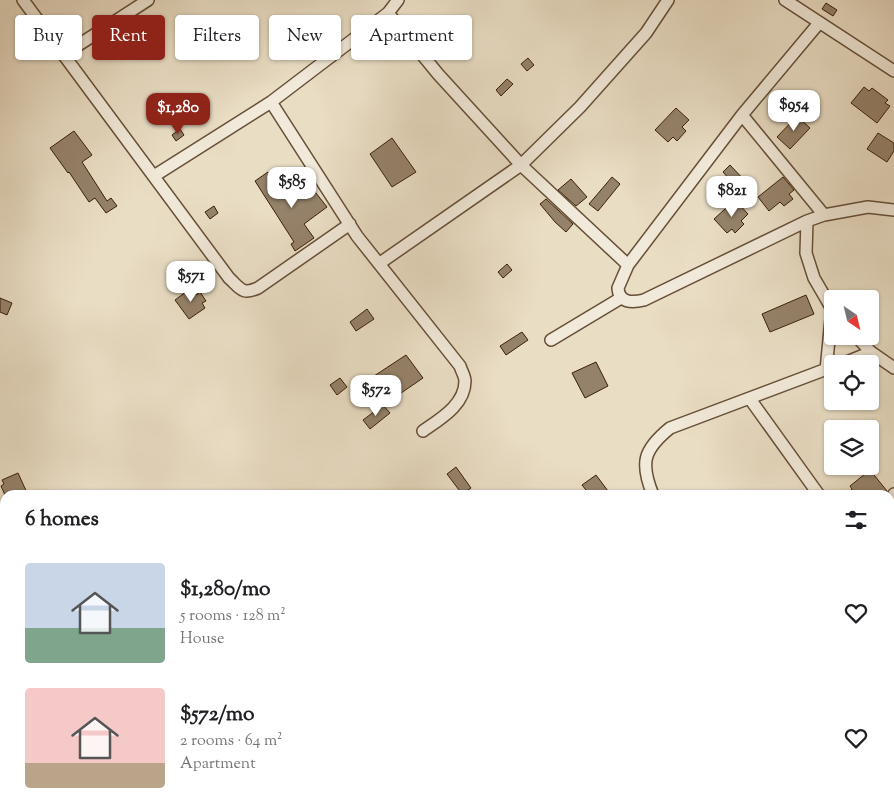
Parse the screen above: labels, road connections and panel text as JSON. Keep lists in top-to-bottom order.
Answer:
{
  "north": "bottom right",
  "page": {
    "chip": [
      "Buy",
      "Rent",
      "Filters",
      "New",
      "Apartment"
    ],
    "price": [
      "$954",
      "$1,280",
      "$585",
      "$821",
      "$571",
      "$572"
    ],
    "heading": "6 homes",
    "list": [
      {
        "name": "$1,280/mo",
        "note": "5 rooms · 128 m² · House"
      },
      {
        "name": "$572/mo",
        "note": "2 rooms · 64 m² · Apartment"
      }
    ]
  }
}
